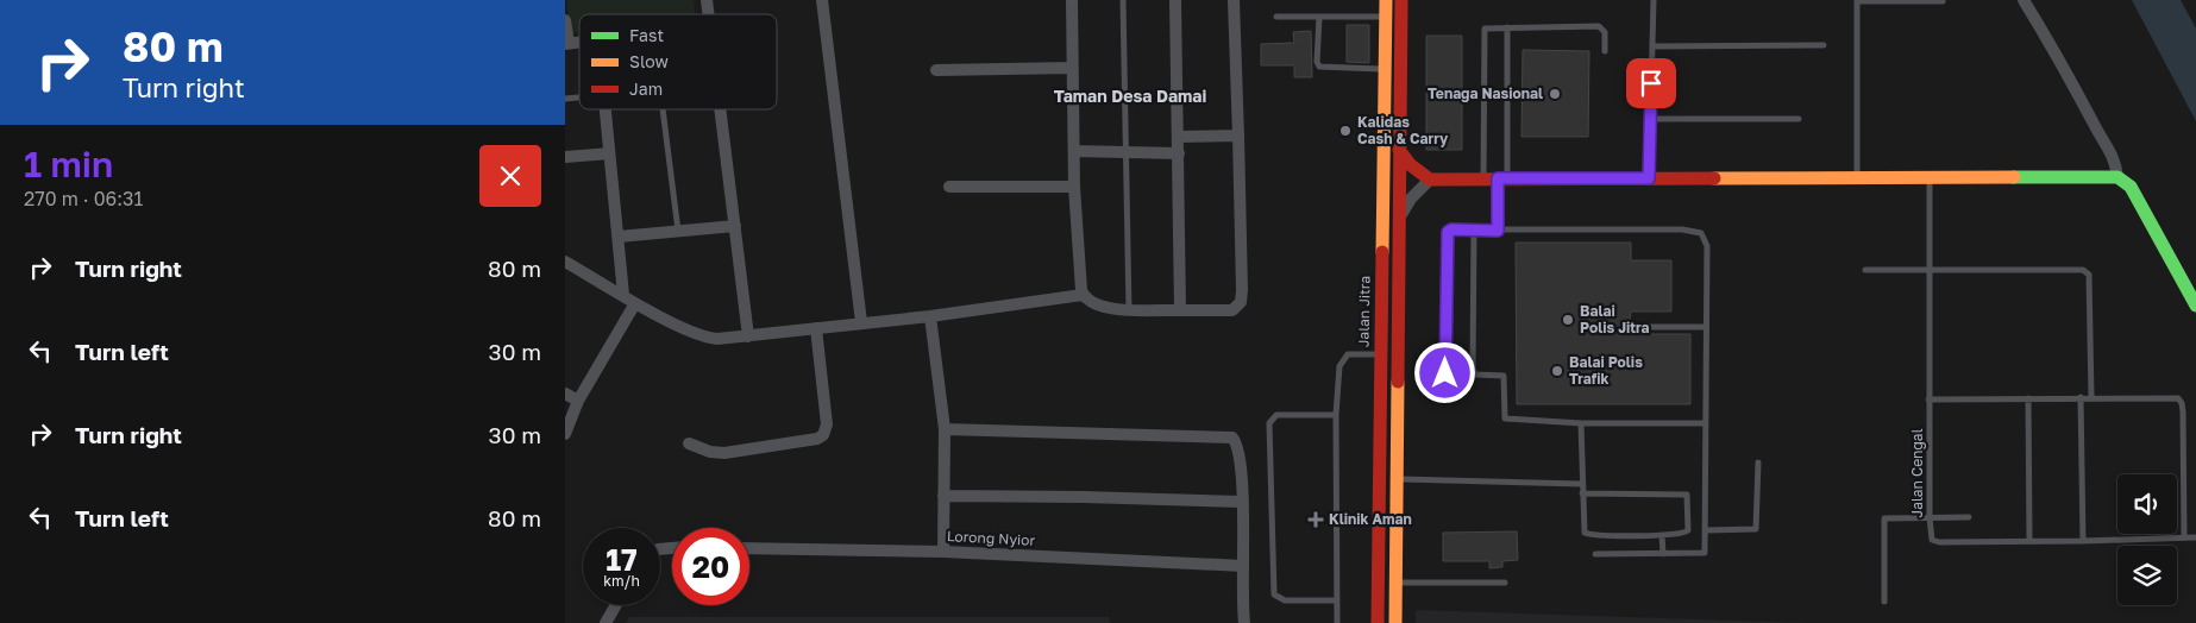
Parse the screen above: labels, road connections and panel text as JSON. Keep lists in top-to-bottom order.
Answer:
{
  "streets": {
    "main road": ["Jalan Jitra"],
    "street": ["Lorong Nyior"],
    "lane": ["Jalan Cengal"]
  },
  "districts": ["Taman Desa Damai"],
  "places": {
    "other": [
      "Tenaga Nasional",
      "Kalidas Cash & Carry",
      "Balai Polis Jitra",
      "Balai Polis Trafik"
    ],
    "health": ["Klinik Aman"]
  },
  "legend": ["Fast", "Slow", "Jam"],
  "page": {
    "turn": ["80 m", "Turn right"],
    "heading": ["1 min", "270 m · 06:31"],
    "list": [
      {
        "name": "Turn right",
        "value": "80 m"
      },
      {
        "name": "Turn left",
        "value": "30 m"
      },
      {
        "name": "Turn right",
        "value": "30 m"
      },
      {
        "name": "Turn left",
        "value": "80 m"
      }
    ],
    "speed": "17 km/h",
    "limit": "20"
  }
}
